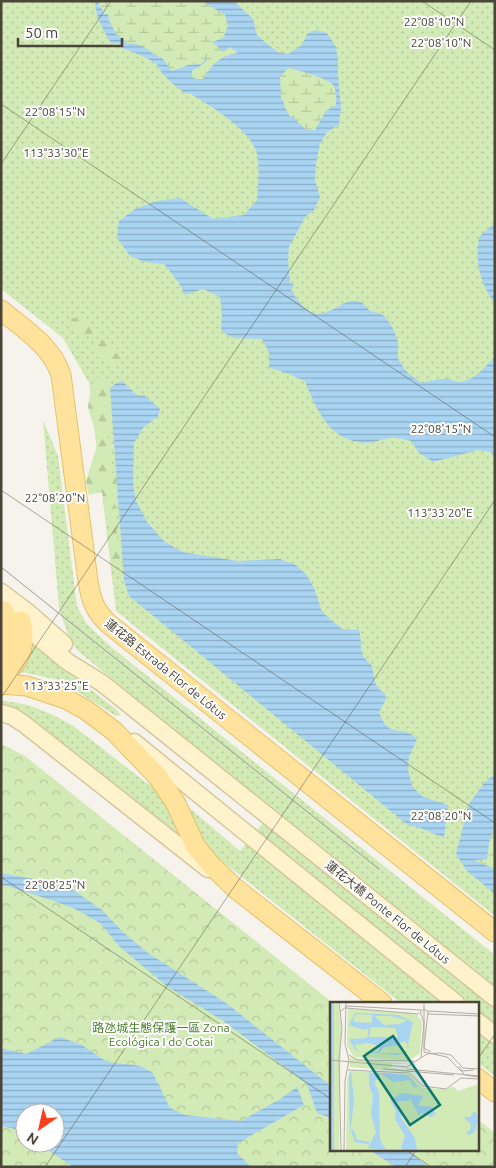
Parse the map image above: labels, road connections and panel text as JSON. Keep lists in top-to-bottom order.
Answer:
{
  "streets": {
    "main road": ["蓮花路 Estrada Flor de Lótus", "蓮花大橋 Ponte Flor de Lótus"]
  },
  "parks": ["路氹城生態保護一區 Zona Ecológica I do Cotai"],
  "scale_bar": "50 m",
  "north": "bottom left",
  "coordinates": [
    "22°08'10\"N",
    "22°08'15\"N",
    "113°33'30\"E",
    "22°08'20\"N",
    "113°33'20\"E",
    "113°33'25\"E",
    "22°08'25\"N"
  ]
}
